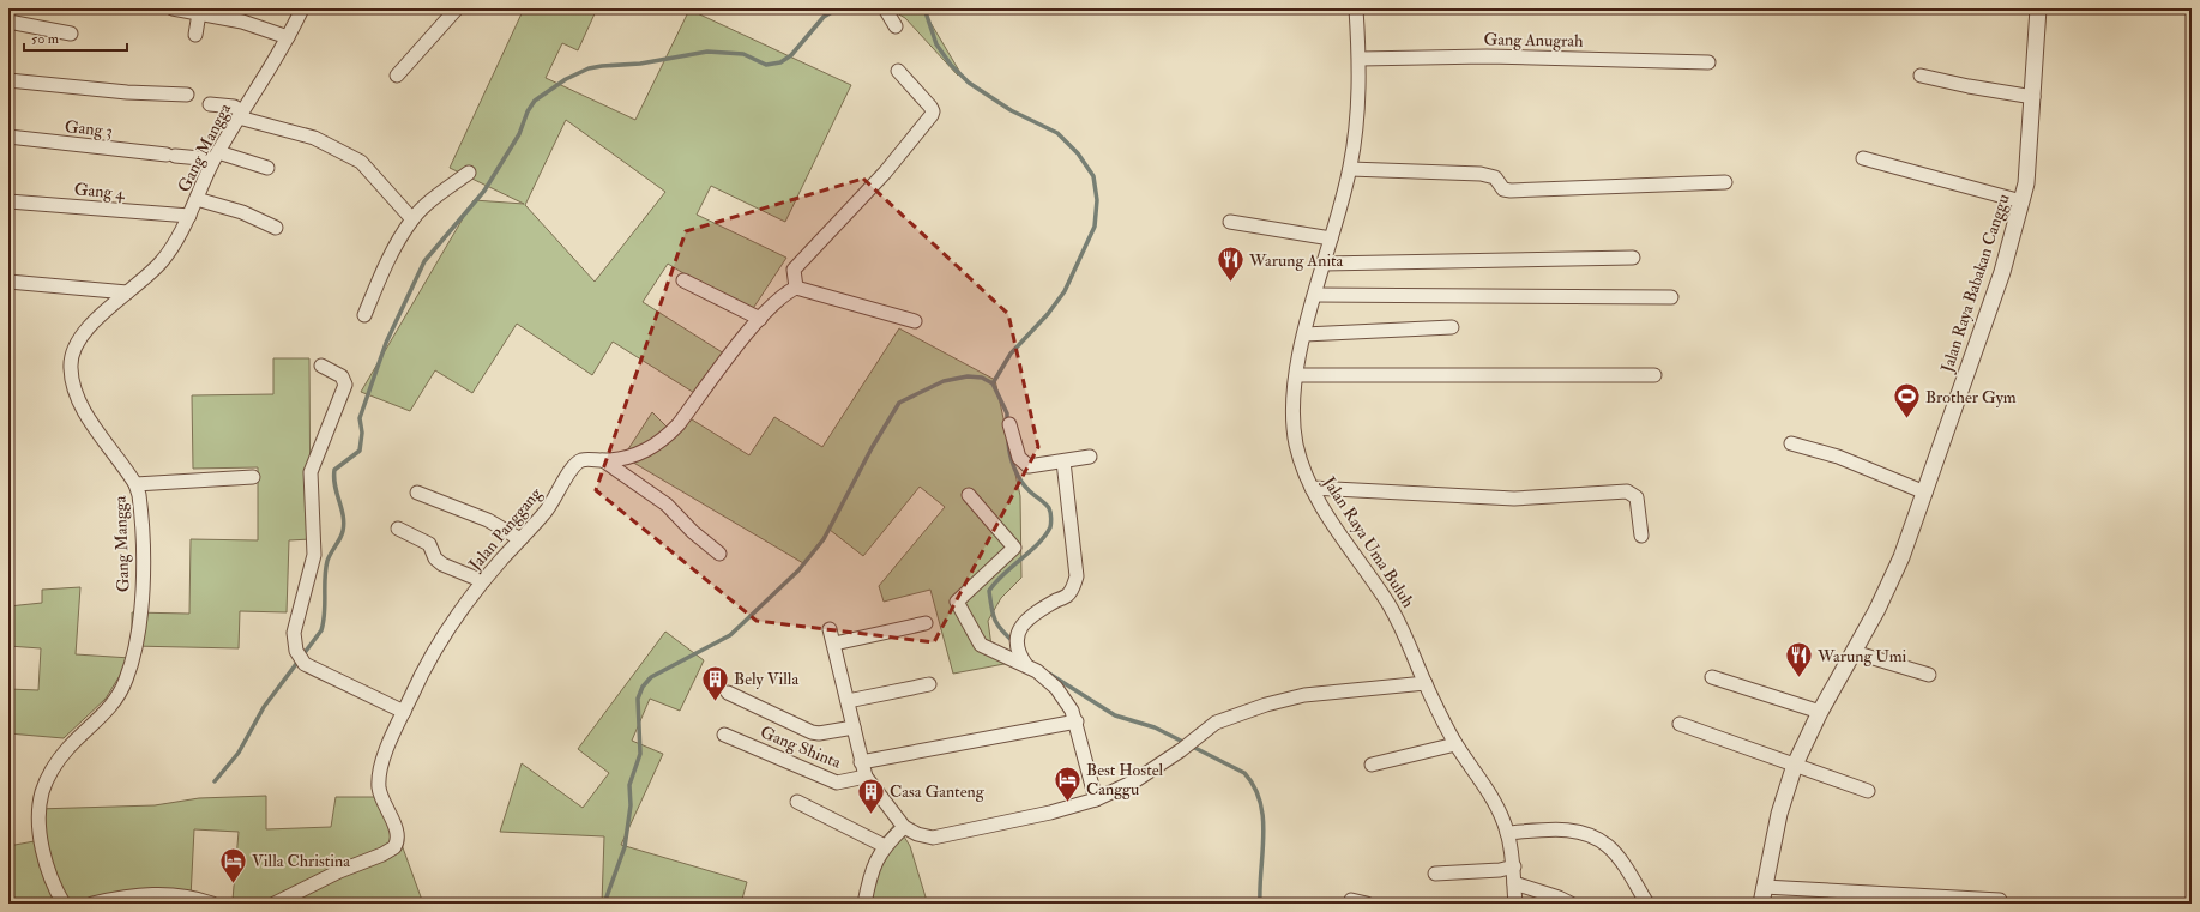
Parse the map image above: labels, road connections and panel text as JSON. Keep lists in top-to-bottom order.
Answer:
{
  "streets": {
    "street": [
      "Gang Anugrah",
      "Gang 3",
      "Gang Mangga",
      "Gang 4",
      "Jalan Raya Babakan Canggu",
      "Jalan Panggang",
      "Jalan Raya Uma Buluh",
      "Gang Shinta"
    ]
  },
  "crossings": [
    ["Gang Anugrah", "Jalan Raya Uma Buluh"],
    ["Gang 3", "Gang Mangga"],
    ["Gang Mangga", "Gang 4"]
  ],
  "places": {
    "restaurant": ["Warung Anita", "Warung Umi"],
    "sports": ["Brother Gym"],
    "building": ["Bely Villa", "Casa Ganteng"],
    "hotel": ["Best Hostel Canggu", "Villa Christina"]
  },
  "scale_bar": "50 m"
}
